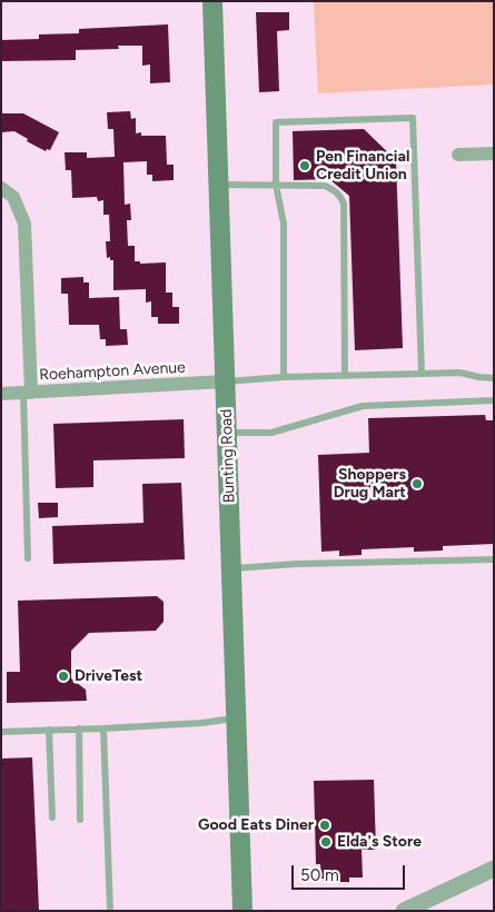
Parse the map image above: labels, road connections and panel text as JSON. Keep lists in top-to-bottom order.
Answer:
{
  "streets": {
    "main road": ["Bunting Road"],
    "street": ["Roehampton Avenue"]
  },
  "crossings": [
    ["Roehampton Avenue", "Bunting Road"]
  ],
  "places": [
    "Pen Financial Credit Union",
    "Shoppers Drug Mart",
    "DriveTest",
    "Good Eats Diner",
    "Elda's Store"
  ],
  "scale_bar": "50 m"
}
